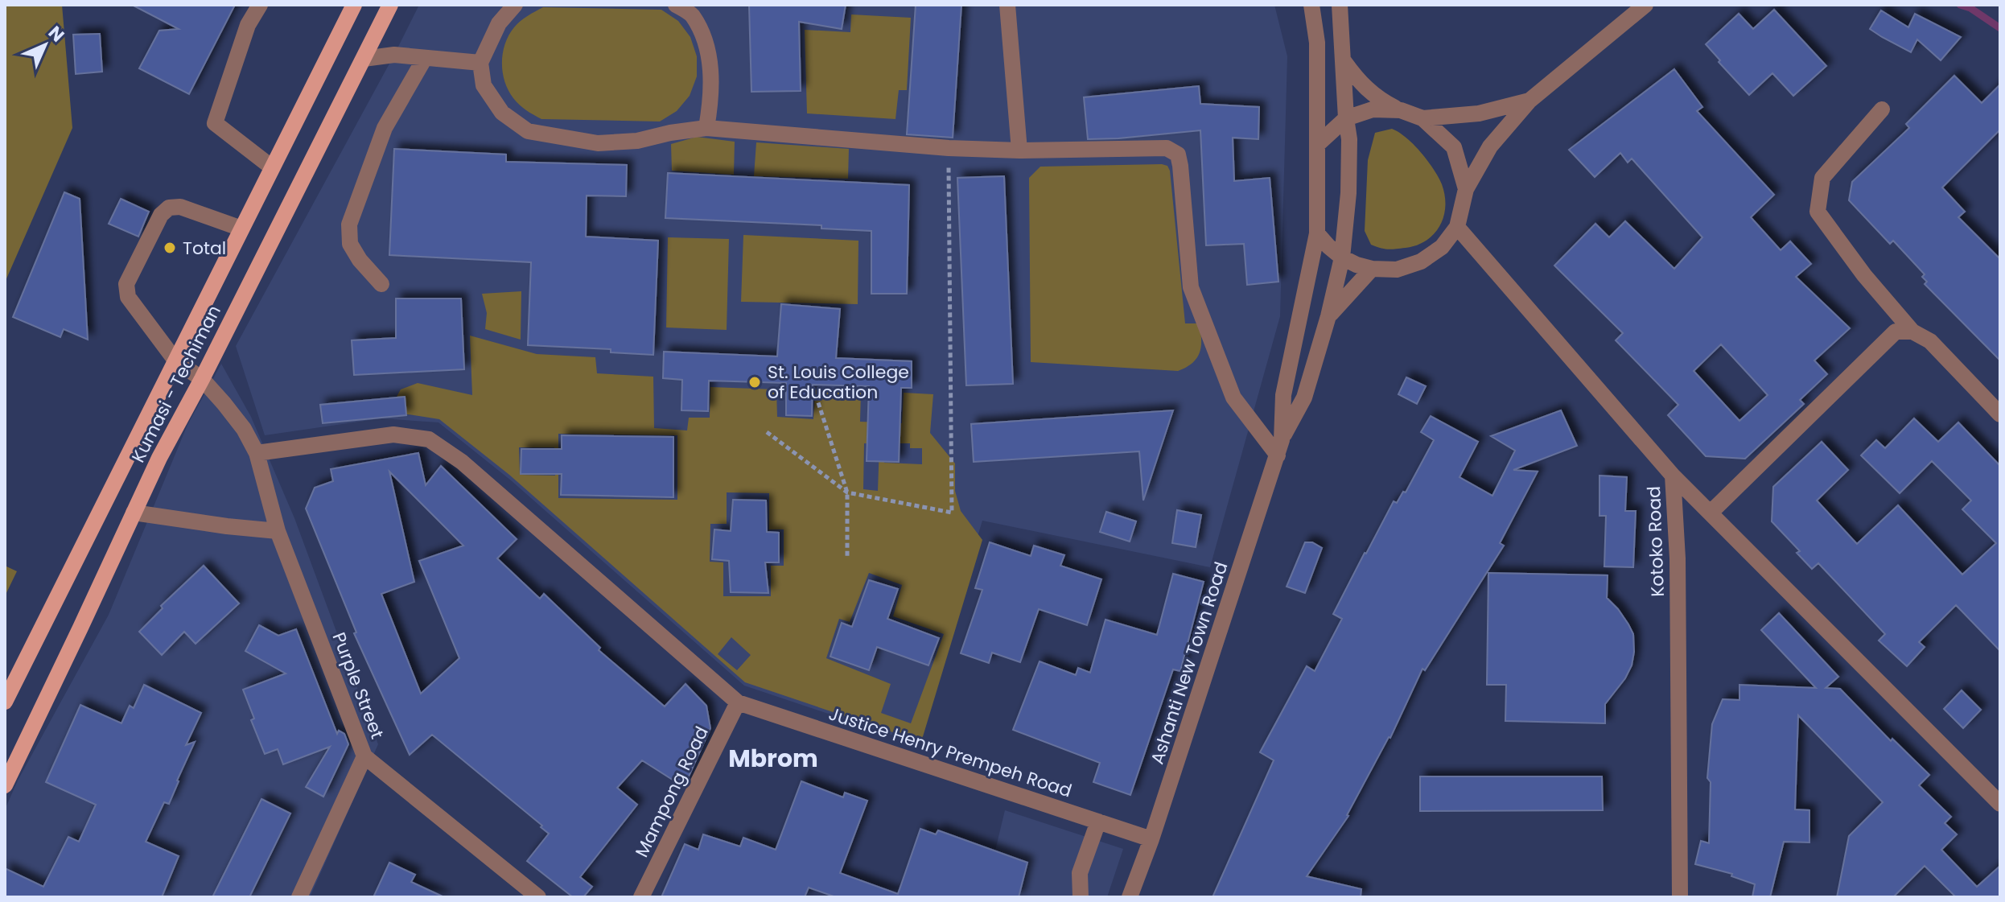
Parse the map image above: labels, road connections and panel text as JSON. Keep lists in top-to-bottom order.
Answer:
{
  "streets": {
    "main road": ["Kumasi - Techiman"],
    "street": [
      "Kotoko Road",
      "Ashanti New Town Road",
      "Purple Street",
      "Justice Henry Prempeh Road",
      "Mampong Road"
    ]
  },
  "crossings": [
    ["Kumasi - Techiman", "Purple Street"],
    ["Kotoko Road", "Ashanti New Town Road"],
    ["Ashanti New Town Road", "Justice Henry Prempeh Road"],
    ["Justice Henry Prempeh Road", "Mampong Road"]
  ],
  "districts": ["Mbrom"],
  "places": ["Total", "St. Louis College of Education"],
  "north": "top right"
}
